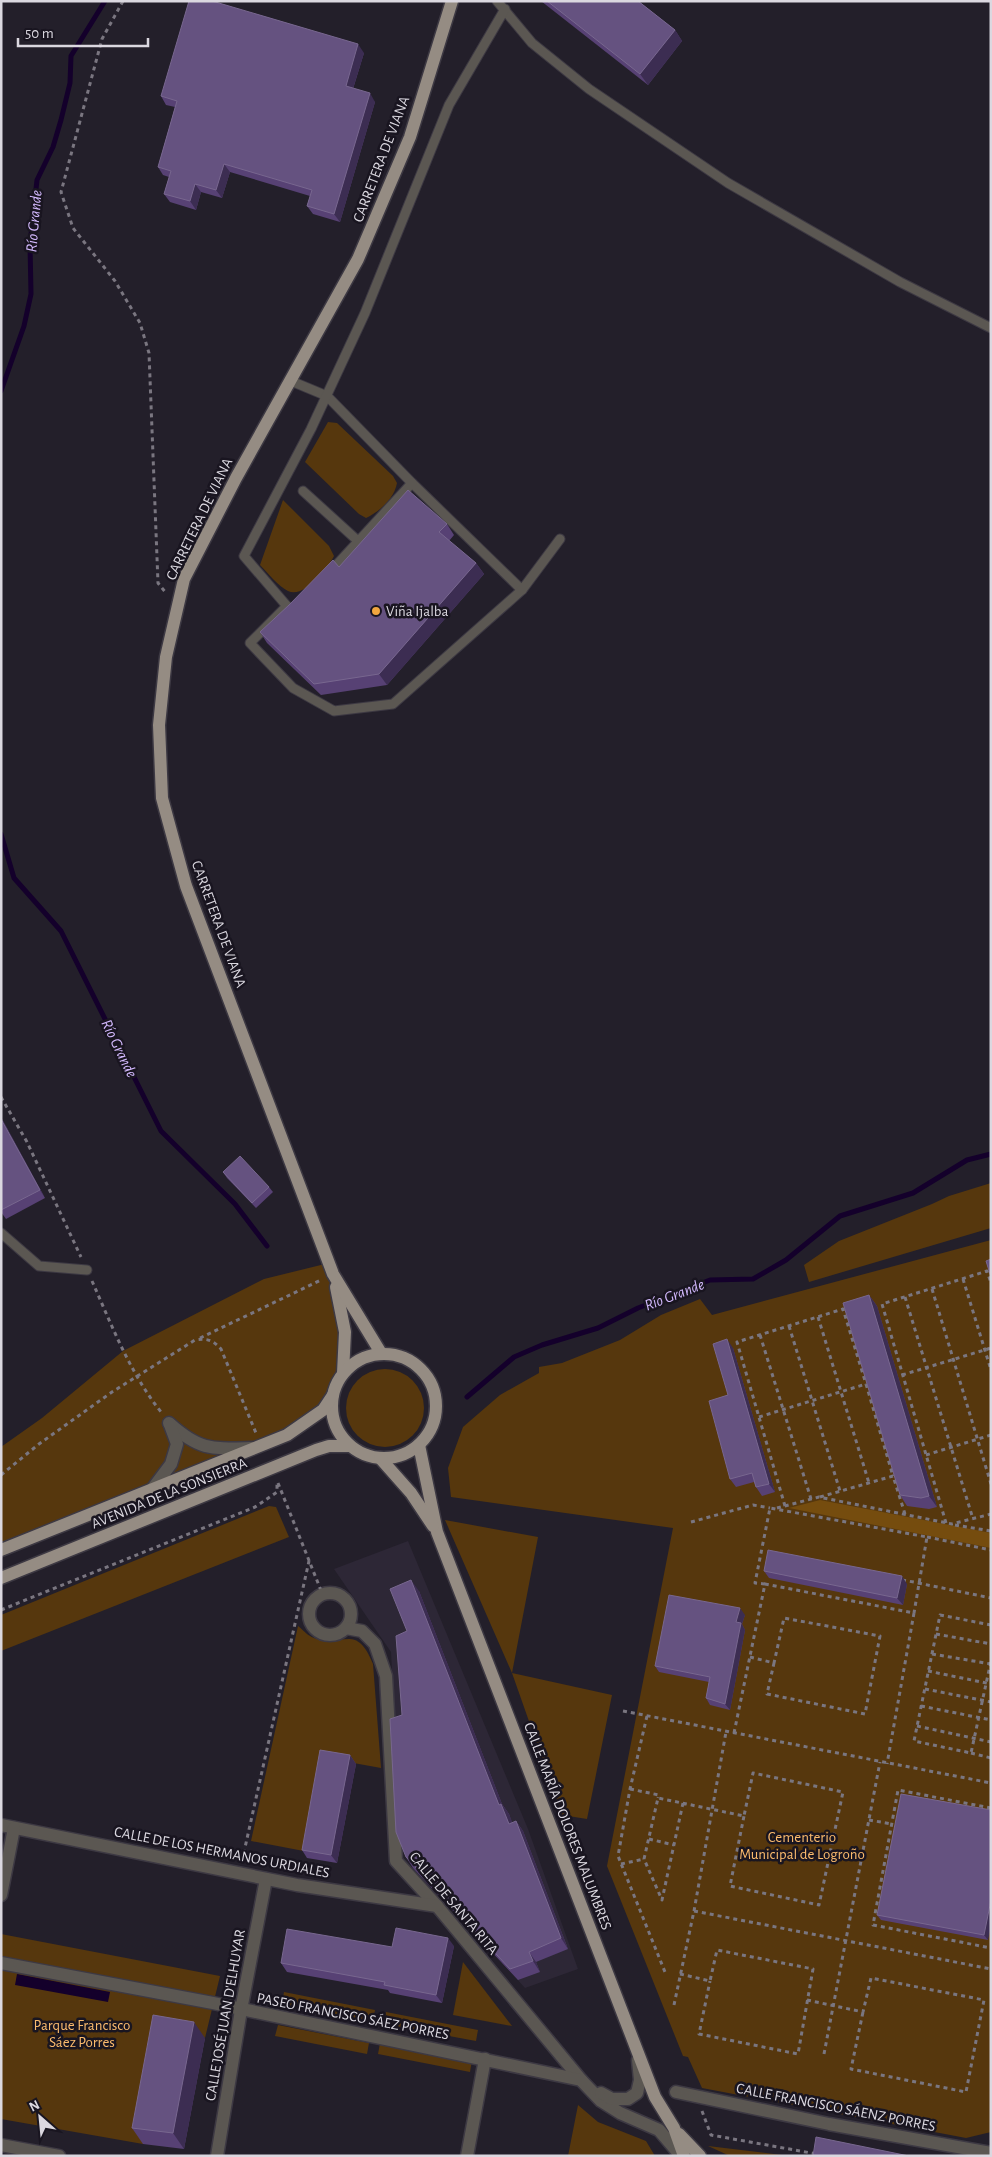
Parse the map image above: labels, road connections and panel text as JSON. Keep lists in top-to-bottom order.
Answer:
{
  "streets": {
    "main road": ["CARRETERA DE VIANA", "AVENIDA DE LA SONSIERRA", "CALLE MARÍA DOLORES MALUMBRES"],
    "street": [
      "CALLE DE LOS HERMANOS URDIALES",
      "CALLE DE SANTA RITA",
      "CALLE JOSÉ JUAN D'ELHUYAR",
      "PASEO FRANCISCO SÁEZ PORRES",
      "CALLE FRANCISCO SÁENZ PORRES"
    ]
  },
  "crossings": [
    ["CARRETERA DE VIANA", "AVENIDA DE LA SONSIERRA"],
    ["CARRETERA DE VIANA", "CALLE MARÍA DOLORES MALUMBRES"],
    ["AVENIDA DE LA SONSIERRA", "CALLE MARÍA DOLORES MALUMBRES"],
    ["CALLE MARÍA DOLORES MALUMBRES", "CALLE DE SANTA RITA"],
    ["CALLE DE LOS HERMANOS URDIALES", "CALLE DE SANTA RITA"],
    ["CALLE DE LOS HERMANOS URDIALES", "CALLE JOSÉ JUAN D'ELHUYAR"],
    ["CALLE DE SANTA RITA", "PASEO FRANCISCO SÁEZ PORRES"],
    ["CALLE JOSÉ JUAN D'ELHUYAR", "PASEO FRANCISCO SÁEZ PORRES"]
  ],
  "water": ["Río Grande"],
  "parks": ["Cementerio Municipal de Logroño", "Parque Francisco Sáez Porres"],
  "places": ["Viña Ijalba"],
  "scale_bar": "50 m",
  "north": "top left"
}
